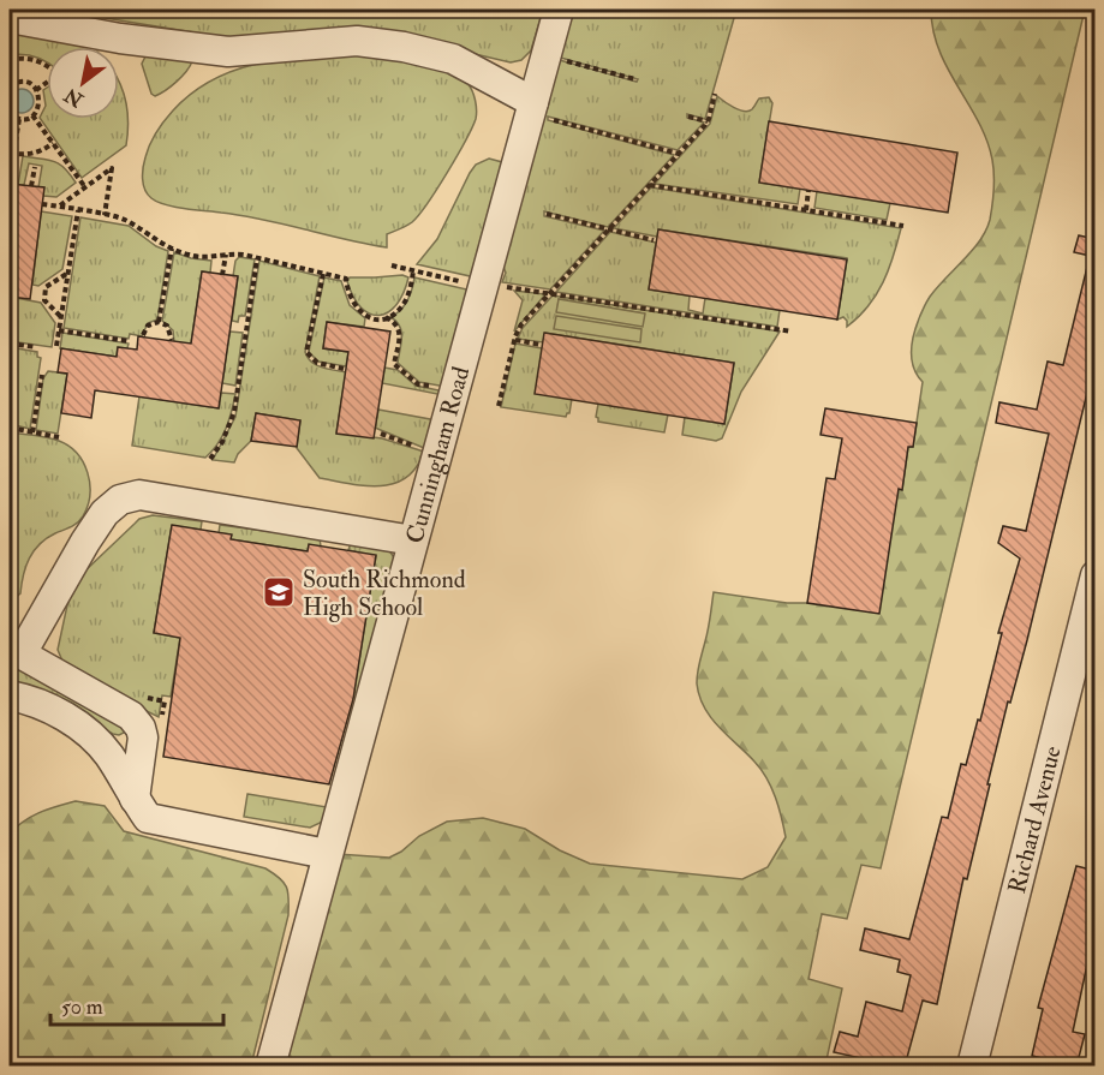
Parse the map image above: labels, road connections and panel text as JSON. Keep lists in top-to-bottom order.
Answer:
{
  "streets": {
    "street": ["Cunningham Road", "Richard Avenue"]
  },
  "places": {
    "school or university": ["South Richmond High School"]
  },
  "scale_bar": "50 m",
  "north": "bottom left"
}
